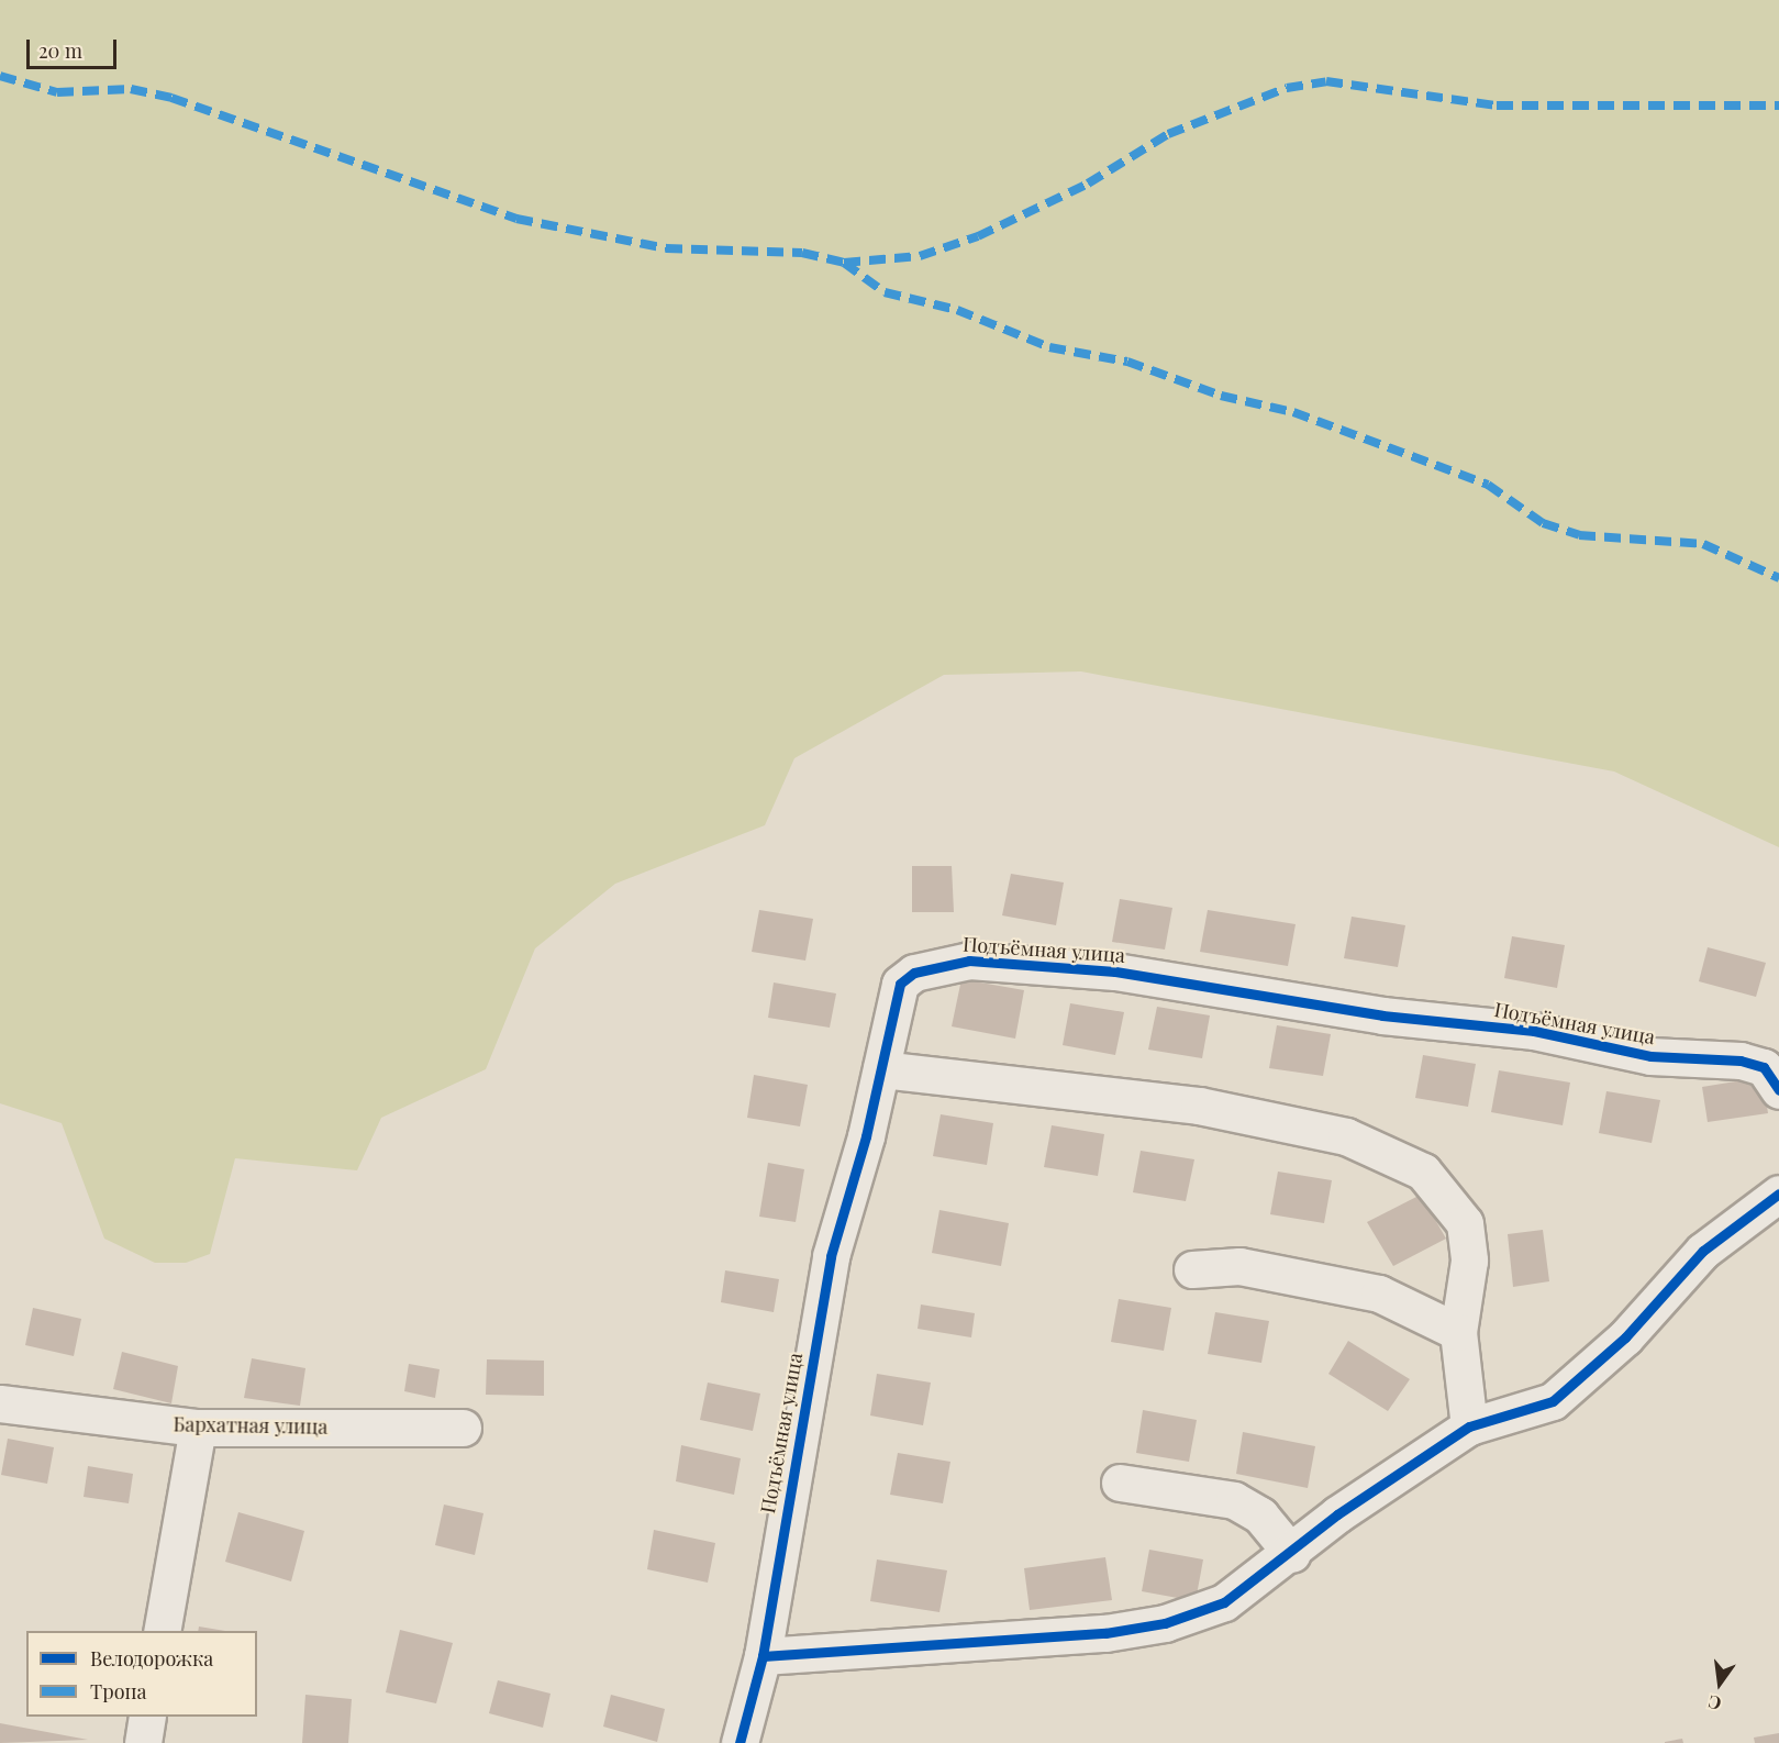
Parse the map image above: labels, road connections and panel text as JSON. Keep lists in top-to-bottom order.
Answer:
{
  "streets": {
    "street": ["Подъёмная улица", "Бархатная улица"]
  },
  "legend": ["Велодорожка", "Тропа"],
  "scale_bar": "20 m",
  "north": "bottom"
}
